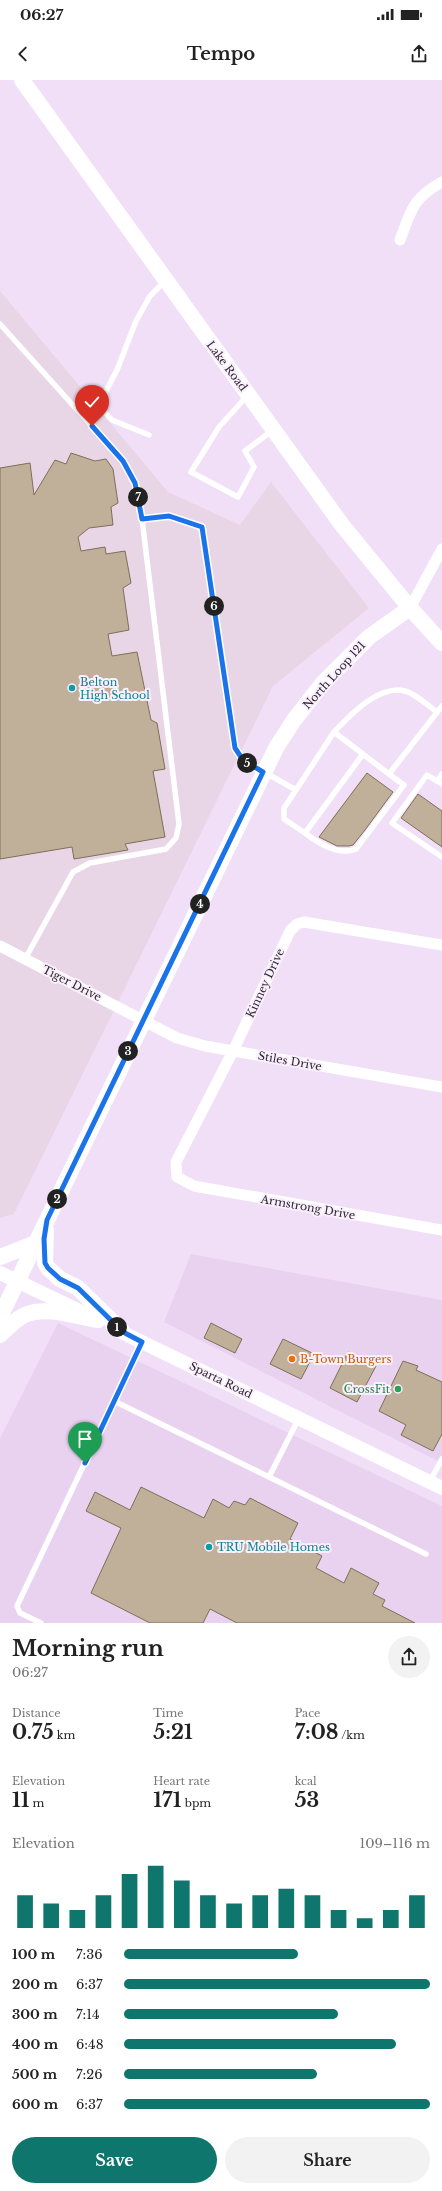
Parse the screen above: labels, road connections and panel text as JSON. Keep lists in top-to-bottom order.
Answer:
{
  "streets": {
    "main road": ["Lake Road", "North Loop 121"],
    "street": [
      "Tiger Drive",
      "Kinney Drive",
      "Stiles Drive",
      "Armstrong Drive",
      "Sparta Road"
    ]
  },
  "crossings": [
    ["Lake Road", "North Loop 121"],
    ["North Loop 121", "Tiger Drive"],
    ["North Loop 121", "Stiles Drive"],
    ["North Loop 121", "Sparta Road"],
    ["Tiger Drive", "Stiles Drive"],
    ["Kinney Drive", "Stiles Drive"],
    ["Kinney Drive", "Armstrong Drive"]
  ],
  "places": [
    "Belton High School",
    "B-Town Burgers",
    "CrossFit",
    "TRU Mobile Homes"
  ],
  "page": {
    "status": "06:27",
    "header": "Tempo",
    "pins": [
      "7",
      "6",
      "5",
      "4",
      "3",
      "2",
      "1"
    ],
    "heading": ["Morning run", "06:27"],
    "stats": [
      ["Distance", "0.75 km"],
      ["Time", "5:21"],
      ["Pace", "7:08 /km"],
      ["Elevation", "11 m"],
      ["Heart rate", "171 bpm"],
      ["kcal", "53"]
    ],
    "chart": ["Elevation", "109–116 m"],
    "list": [
      {
        "name": "100 m",
        "note": "7:36"
      },
      {
        "name": "200 m",
        "note": "6:37"
      },
      {
        "name": "300 m",
        "note": "7:14"
      },
      {
        "name": "400 m",
        "note": "6:48"
      },
      {
        "name": "500 m",
        "note": "7:26"
      },
      {
        "name": "600 m",
        "note": "6:37"
      }
    ],
    "buttons": ["Save", "Share"]
  }
}
